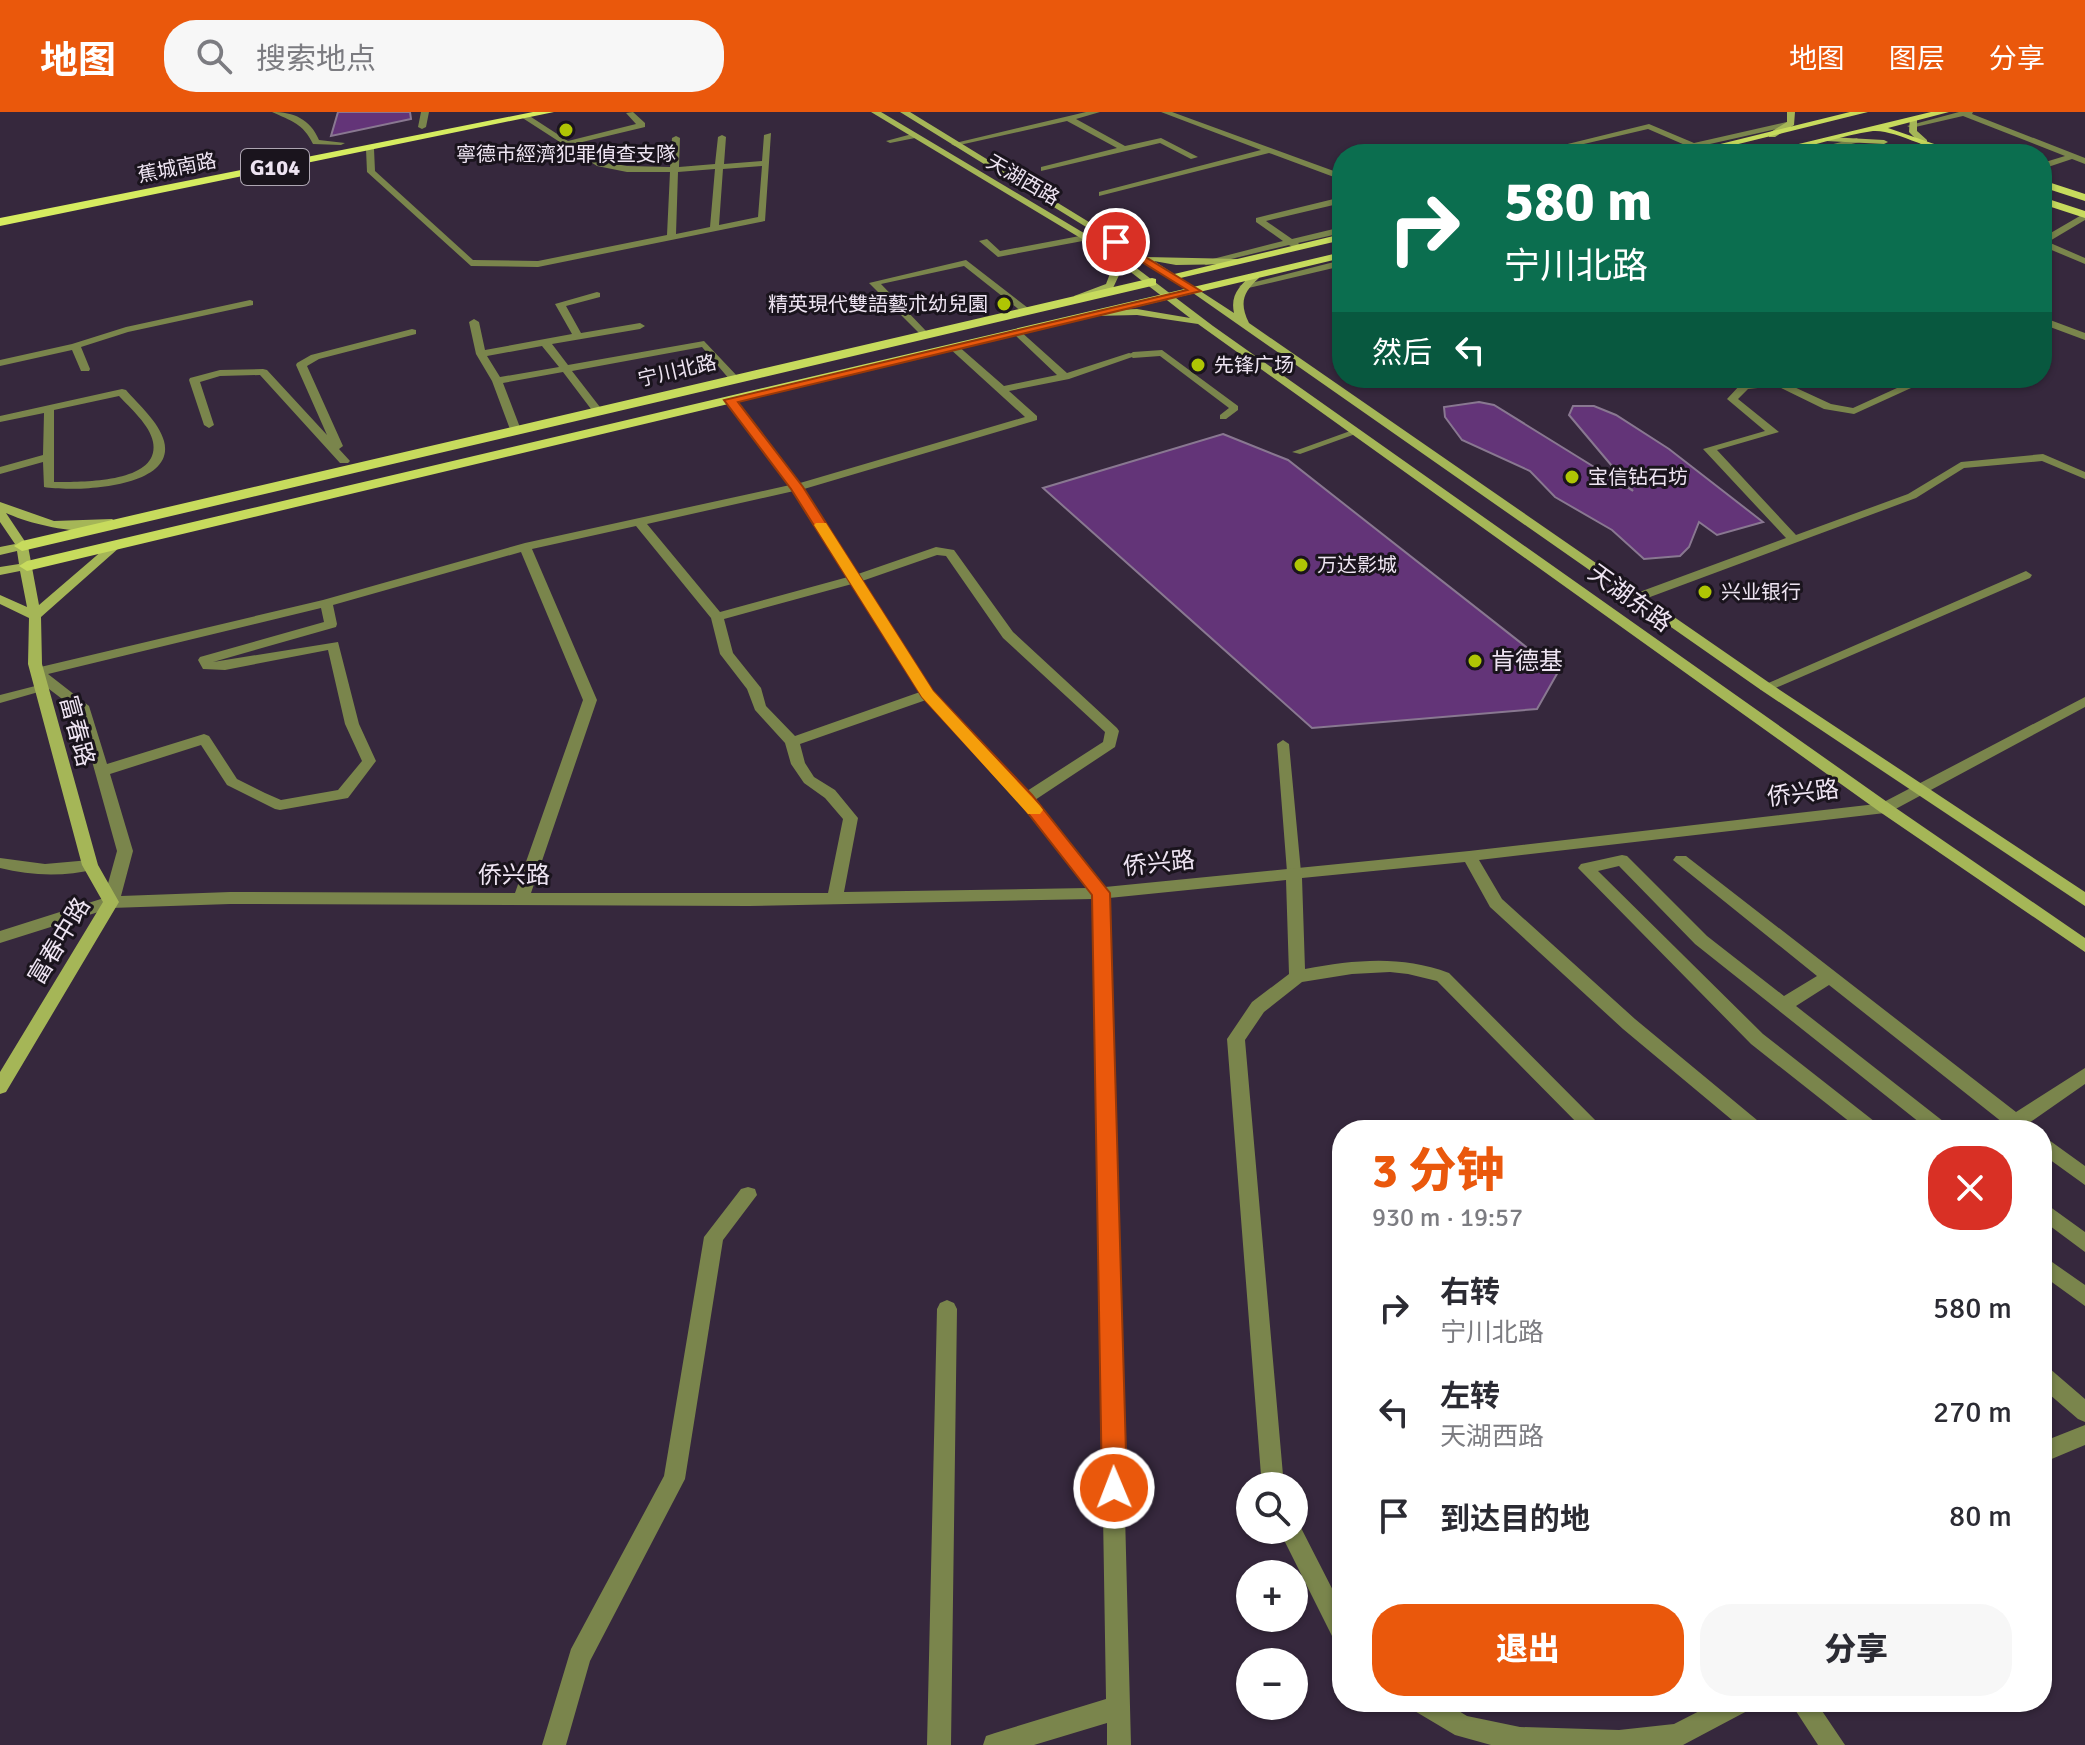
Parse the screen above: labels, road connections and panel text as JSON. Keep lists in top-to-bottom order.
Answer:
{
  "streets": {
    "highway": ["G104", "蕉城南路"],
    "main road": [
      "天湖西路",
      "宁川北路",
      "天湖东路",
      "富春路",
      "富春中路"
    ],
    "street": ["侨兴路"]
  },
  "crossings": [
    ["天湖西路", "宁川北路"],
    ["天湖西路", "天湖东路"],
    ["宁川北路", "天湖东路"],
    ["宁川北路", "富春路"],
    ["天湖东路", "侨兴路"],
    ["富春路", "侨兴路"],
    ["富春路", "富春中路"],
    ["侨兴路", "富春中路"]
  ],
  "places": [
    "寧德市經濟犯罪偵查支隊",
    "精英現代雙語藝朮幼兒園",
    "先锋广场",
    "宝信钻石坊",
    "万达影城",
    "兴业银行",
    "肯德基"
  ],
  "page": {
    "header": "地图",
    "search": "搜索地点",
    "nav": ["地图", "图层", "分享"],
    "turn": ["580 m", "宁川北路"],
    "then": "然后",
    "heading": ["3 分钟", "930 m · 19:57"],
    "list": [
      {
        "name": "右转",
        "note": "宁川北路",
        "value": "580 m"
      },
      {
        "name": "左转",
        "note": "天湖西路",
        "value": "270 m"
      },
      {
        "name": "到达目的地",
        "value": "80 m"
      }
    ],
    "map_buttons": ["+", "−"],
    "buttons": ["退出", "分享"]
  }
}
